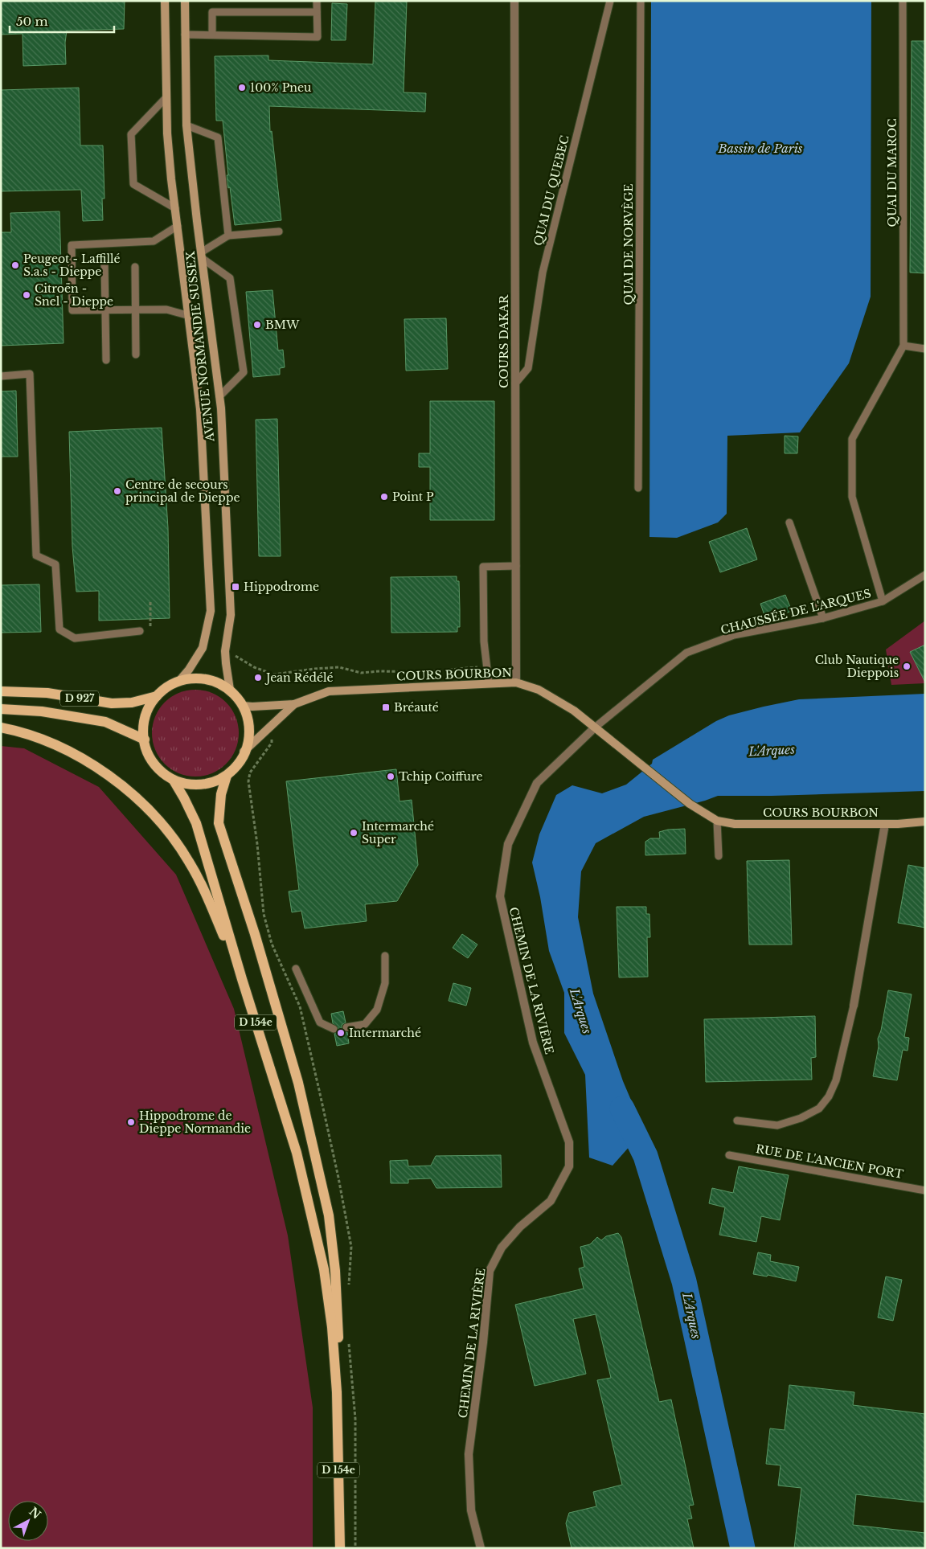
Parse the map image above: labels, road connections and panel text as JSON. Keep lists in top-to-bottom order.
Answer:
{
  "streets": {
    "main road": [
      "AVENUE NORMANDIE SUSSEX",
      "COURS BOURBON",
      "D 927",
      "D 154e"
    ],
    "street": ["COURS DAKAR", "CHEMIN DE LA RIVIÈRE"],
    "lane": [
      "QUAI DU MAROC",
      "QUAI DU QUEBEC",
      "QUAI DE NORVÈGE",
      "CHAUSSÉE DE L'ARQUES",
      "RUE DE L'ANCIEN PORT"
    ]
  },
  "crossings": [
    ["QUAI DU MAROC", "CHAUSSÉE DE L'ARQUES"],
    ["QUAI DU QUEBEC", "COURS DAKAR"],
    ["COURS DAKAR", "COURS BOURBON"],
    ["AVENUE NORMANDIE SUSSEX", "COURS BOURBON"],
    ["AVENUE NORMANDIE SUSSEX", "D 927"],
    ["AVENUE NORMANDIE SUSSEX", "D 154e"],
    ["CHAUSSÉE DE L'ARQUES", "COURS BOURBON"],
    ["CHAUSSÉE DE L'ARQUES", "CHEMIN DE LA RIVIÈRE"],
    ["COURS BOURBON", "D 927"],
    ["COURS BOURBON", "CHEMIN DE LA RIVIÈRE"],
    ["COURS BOURBON", "D 154e"],
    ["D 927", "D 154e"]
  ],
  "water": ["Bassin de Paris", "L'Arques"],
  "places": {
    "other": [
      "100% Pneu",
      "Peugeot - Laffillé S.a.s - Dieppe",
      "Citroën - Snel - Dieppe",
      "BMW",
      "Centre de secours principal de Dieppe",
      "Point P",
      "Club Nautique Dieppois",
      "Jean Rédélé",
      "Tchip Coiffure",
      "Intermarché Super",
      "Intermarché",
      "Hippodrome de Dieppe Normandie"
    ],
    "transit": ["Hippodrome", "Bréauté"]
  },
  "scale_bar": "50 m",
  "north": "top right"
}
